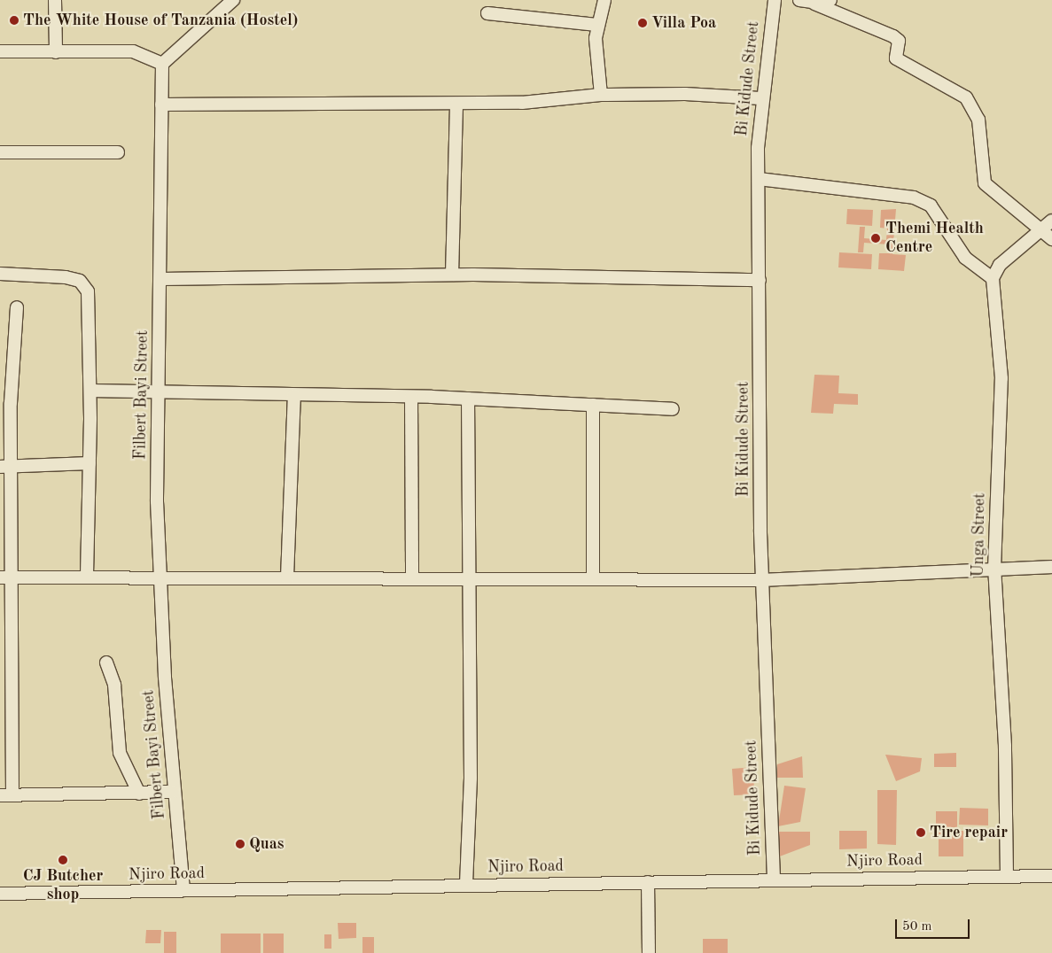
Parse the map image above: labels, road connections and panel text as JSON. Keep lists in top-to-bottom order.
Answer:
{
  "streets": {
    "street": [
      "Bi Kidude Street",
      "Filbert Bayi Street",
      "Unga Street",
      "Njiro Road"
    ]
  },
  "crossings": [
    ["Bi Kidude Street", "Njiro Road"],
    ["Filbert Bayi Street", "Njiro Road"],
    ["Unga Street", "Njiro Road"]
  ],
  "places": [
    "The White House of Tanzania (Hostel)",
    "Villa Poa",
    "Themi Health Centre",
    "Tire repair",
    "Quas",
    "CJ Butcher shop"
  ],
  "scale_bar": "50 m"
}
